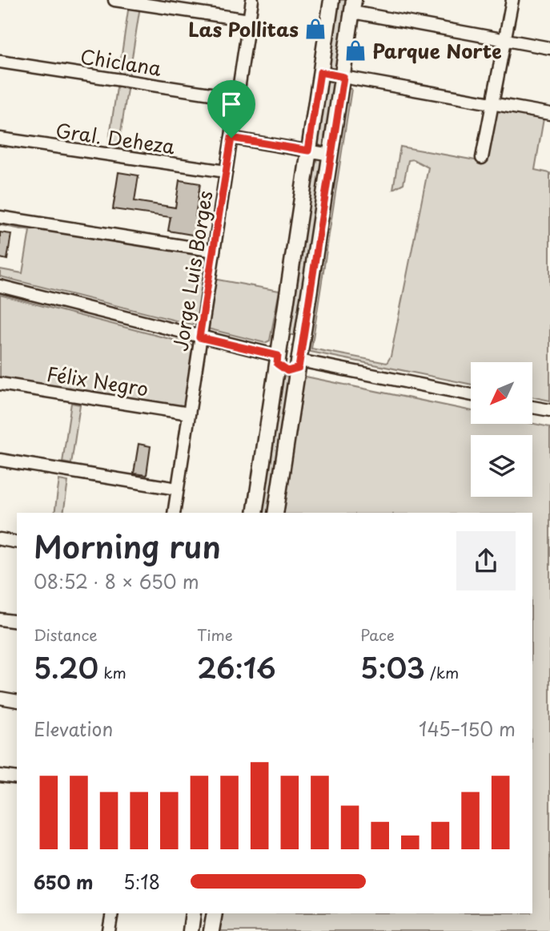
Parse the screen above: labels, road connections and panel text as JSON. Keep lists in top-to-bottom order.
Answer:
{
  "streets": {
    "street": [
      "Chiclana",
      "Gral. Deheza",
      "Jorge Luis Borges",
      "Félix Negro"
    ]
  },
  "crossings": [
    ["Chiclana", "Jorge Luis Borges"],
    ["Gral. Deheza", "Jorge Luis Borges"],
    ["Jorge Luis Borges", "Félix Negro"]
  ],
  "places": {
    "shop": ["Las Pollitas", "Parque Norte"]
  },
  "north": "bottom left",
  "page": {
    "heading": ["Morning run", "08:52 · 8 × 650 m"],
    "stats": [
      ["Distance", "5.20 km"],
      ["Time", "26:16"],
      ["Pace", "5:03 /km"]
    ],
    "chart": ["Elevation", "145–150 m"],
    "list": [
      {
        "name": "650 m",
        "note": "5:18"
      }
    ]
  }
}
